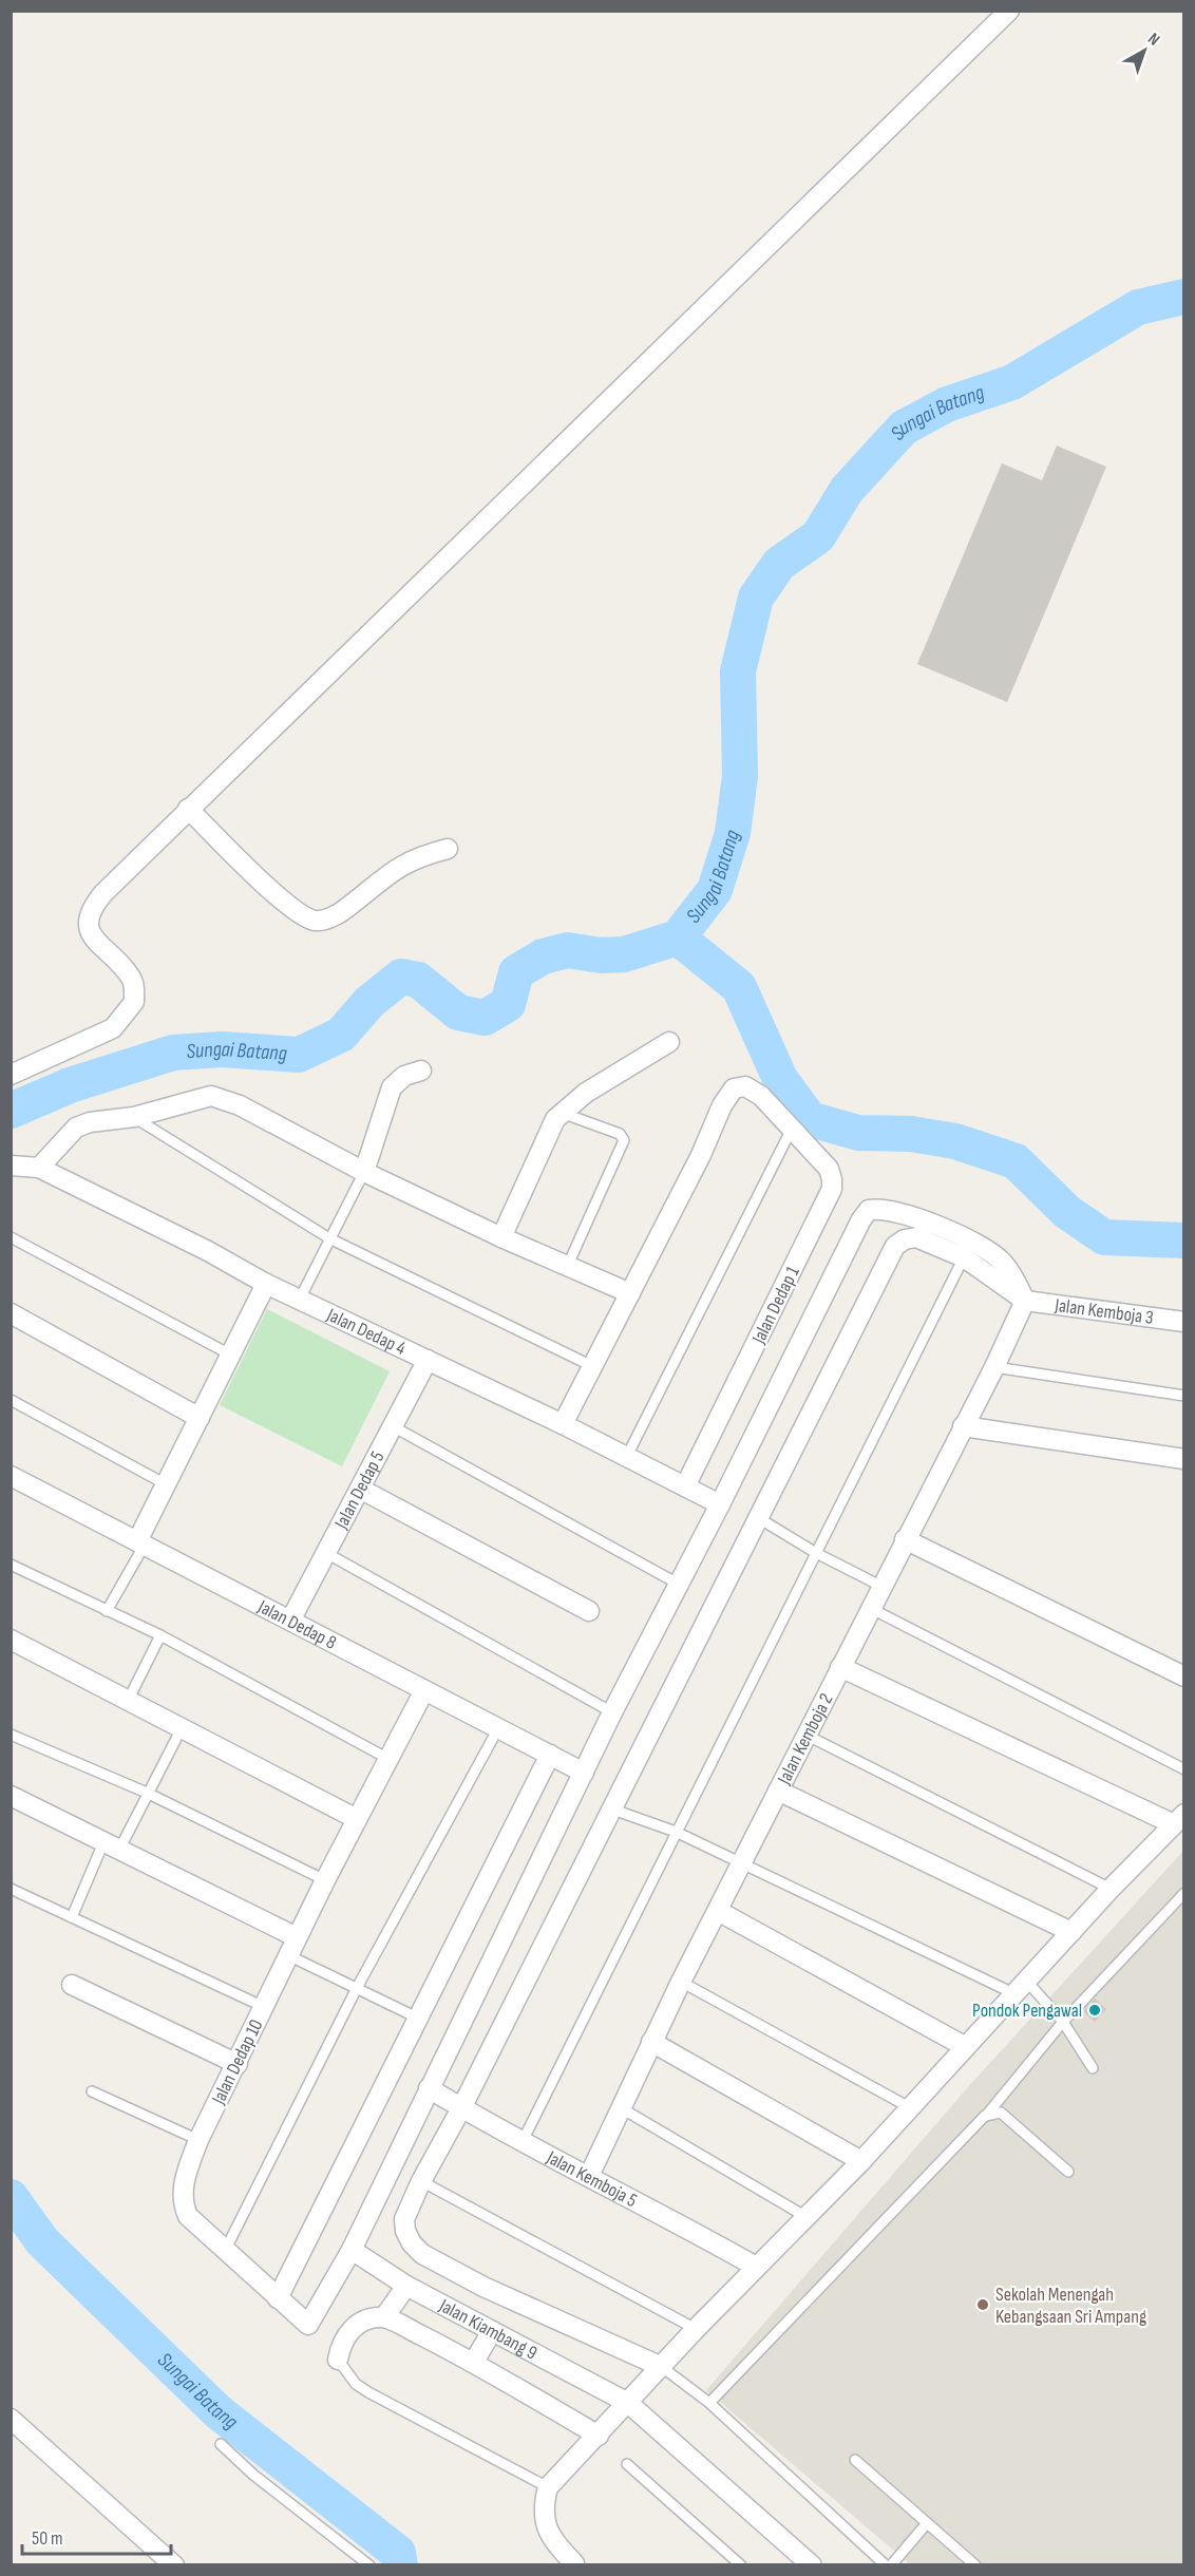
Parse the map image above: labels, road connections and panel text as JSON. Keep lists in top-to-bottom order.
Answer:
{
  "streets": {
    "street": [
      "Jalan Dedap 1",
      "Jalan Kemboja 3",
      "Jalan Dedap 4",
      "Jalan Dedap 5",
      "Jalan Dedap 8",
      "Jalan Kemboja 2",
      "Jalan Dedap 10",
      "Jalan Kemboja 5",
      "Jalan Kiambang 9"
    ]
  },
  "crossings": [
    ["Jalan Dedap 1", "Jalan Dedap 4"],
    ["Jalan Kemboja 3", "Jalan Kemboja 2"],
    ["Jalan Dedap 4", "Jalan Dedap 5"],
    ["Jalan Dedap 5", "Jalan Dedap 8"],
    ["Jalan Dedap 8", "Jalan Dedap 10"],
    ["Jalan Kemboja 2", "Jalan Kemboja 5"],
    ["Jalan Dedap 10", "Jalan Kiambang 9"]
  ],
  "water": ["Sungai Batang"],
  "places": ["Pondok Pengawal", "Sekolah Menengah Kebangsaan Sri Ampang"],
  "scale_bar": "50 m",
  "north": "top right"
}
